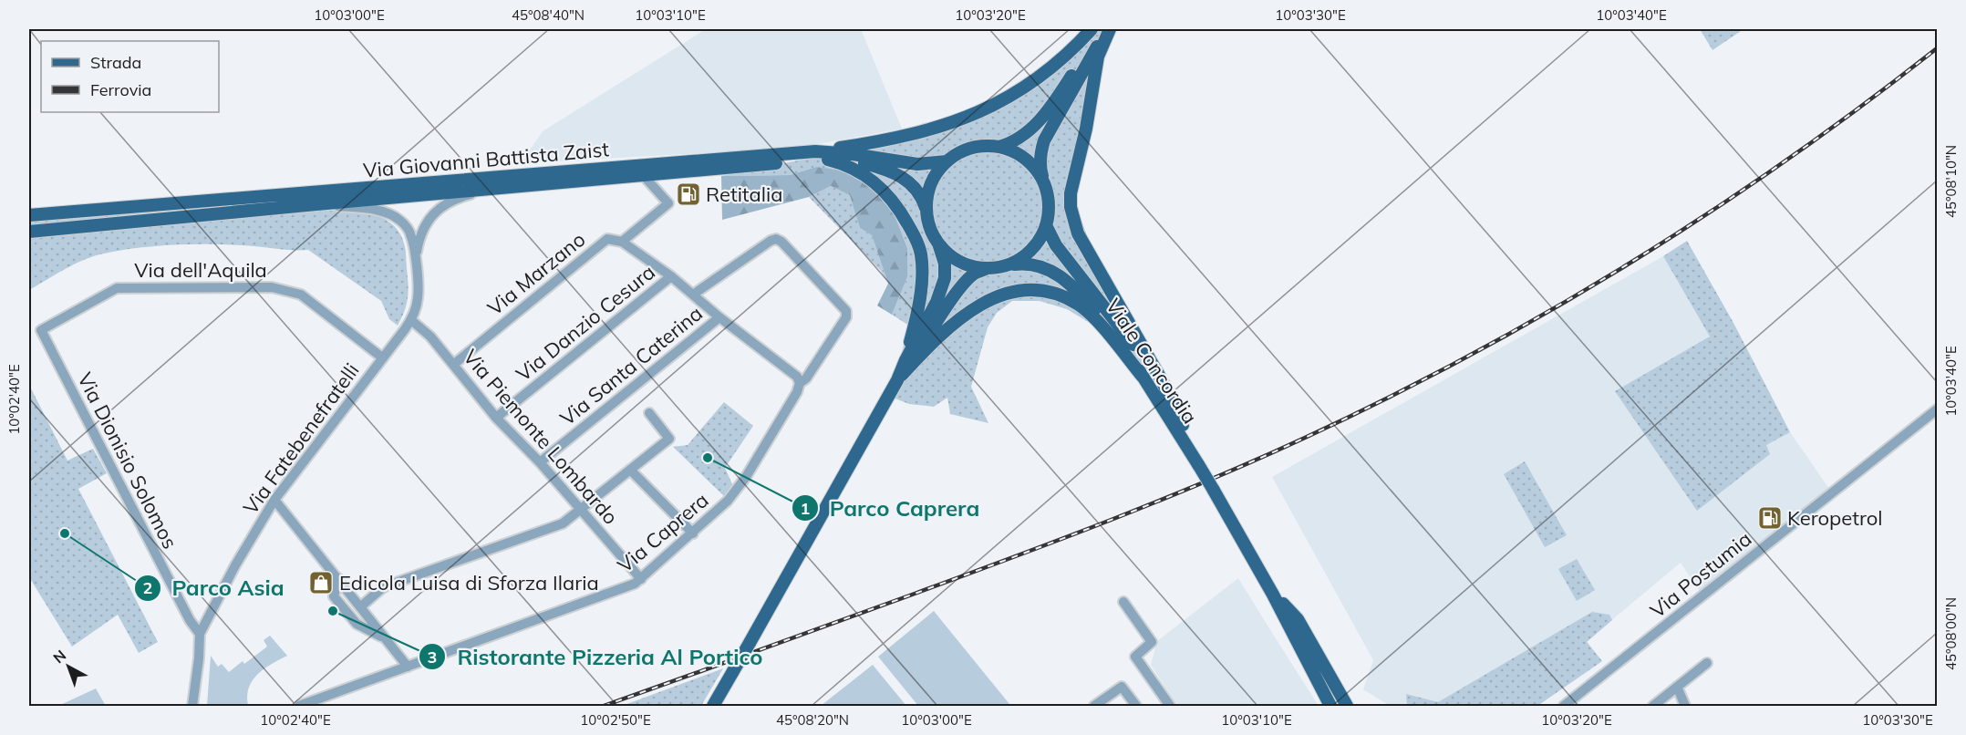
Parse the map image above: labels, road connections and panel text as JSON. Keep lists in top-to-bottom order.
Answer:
{
  "streets": {
    "main road": ["Via Giovanni Battista Zaist", "Viale Concordia"],
    "street": [
      "Via dell'Aquila",
      "Via Marzano",
      "Via Danzio Cesura",
      "Via Santa Caterina",
      "Via Piemonte Lombardo",
      "Via Fatebenefratelli",
      "Via Dionisio Solomos",
      "Via Caprera",
      "Via Postumia"
    ]
  },
  "crossings": [
    ["Via Giovanni Battista Zaist", "Via Marzano"],
    ["Via Giovanni Battista Zaist", "Viale Concordia"],
    ["Via Giovanni Battista Zaist", "Via Fatebenefratelli"],
    ["Via dell'Aquila", "Via Fatebenefratelli"],
    ["Via dell'Aquila", "Via Dionisio Solomos"],
    ["Via Marzano", "Via Piemonte Lombardo"],
    ["Via Danzio Cesura", "Via Piemonte Lombardo"],
    ["Via Santa Caterina", "Via Piemonte Lombardo"],
    ["Via Piemonte Lombardo", "Via Fatebenefratelli"],
    ["Via Piemonte Lombardo", "Via Caprera"],
    ["Via Fatebenefratelli", "Via Dionisio Solomos"]
  ],
  "places": {
    "fuel station": ["Retitalia", "Keropetrol"],
    "other": ["Parco Caprera", "Parco Asia", "Ristorante Pizzeria Al Portico"],
    "shop": ["Edicola Luisa di Sforza Ilaria"]
  },
  "legend": ["Strada", "Ferrovia"],
  "north": "top left",
  "coordinates": [
    "10°03'00\"E",
    "45°08'40\"N",
    "10°03'10\"E",
    "10°03'20\"E",
    "10°03'30\"E",
    "10°03'40\"E",
    "45°08'10\"N",
    "10°02'40\"E",
    "45°08'00\"N",
    "10°02'50\"E",
    "45°08'20\"N"
  ]
}
